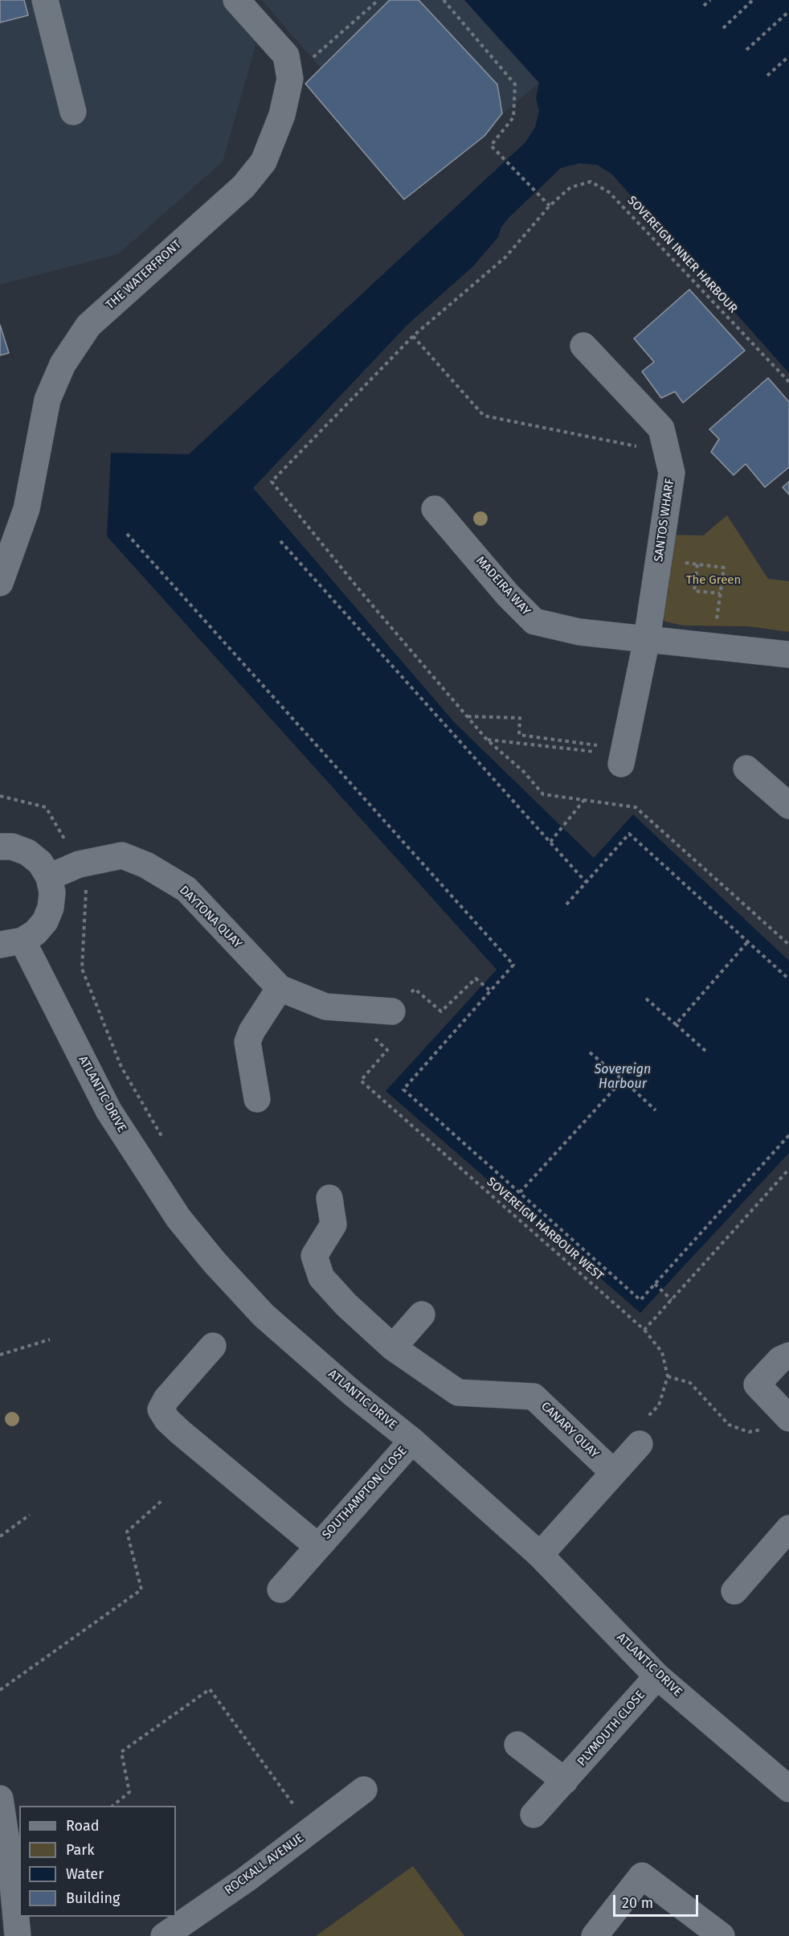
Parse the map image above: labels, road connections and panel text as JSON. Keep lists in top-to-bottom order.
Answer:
{
  "streets": {
    "street": [
      "THE WATERFRONT",
      "SANTOS WHARF",
      "MADEIRA WAY",
      "DAYTONA QUAY",
      "ATLANTIC DRIVE",
      "CANARY QUAY",
      "SOUTHAMPTON CLOSE",
      "PLYMOUTH CLOSE",
      "ROCKALL AVENUE"
    ],
    "path": ["SOVEREIGN INNER HARBOUR", "SOVEREIGN HARBOUR WEST"]
  },
  "crossings": [
    ["SANTOS WHARF", "MADEIRA WAY"],
    ["ATLANTIC DRIVE", "SOUTHAMPTON CLOSE"],
    ["ATLANTIC DRIVE", "PLYMOUTH CLOSE"]
  ],
  "water": ["Sovereign Harbour"],
  "parks": ["The Green"],
  "legend": [
    "Road",
    "Park",
    "Water",
    "Building"
  ],
  "scale_bar": "20 m"
}
